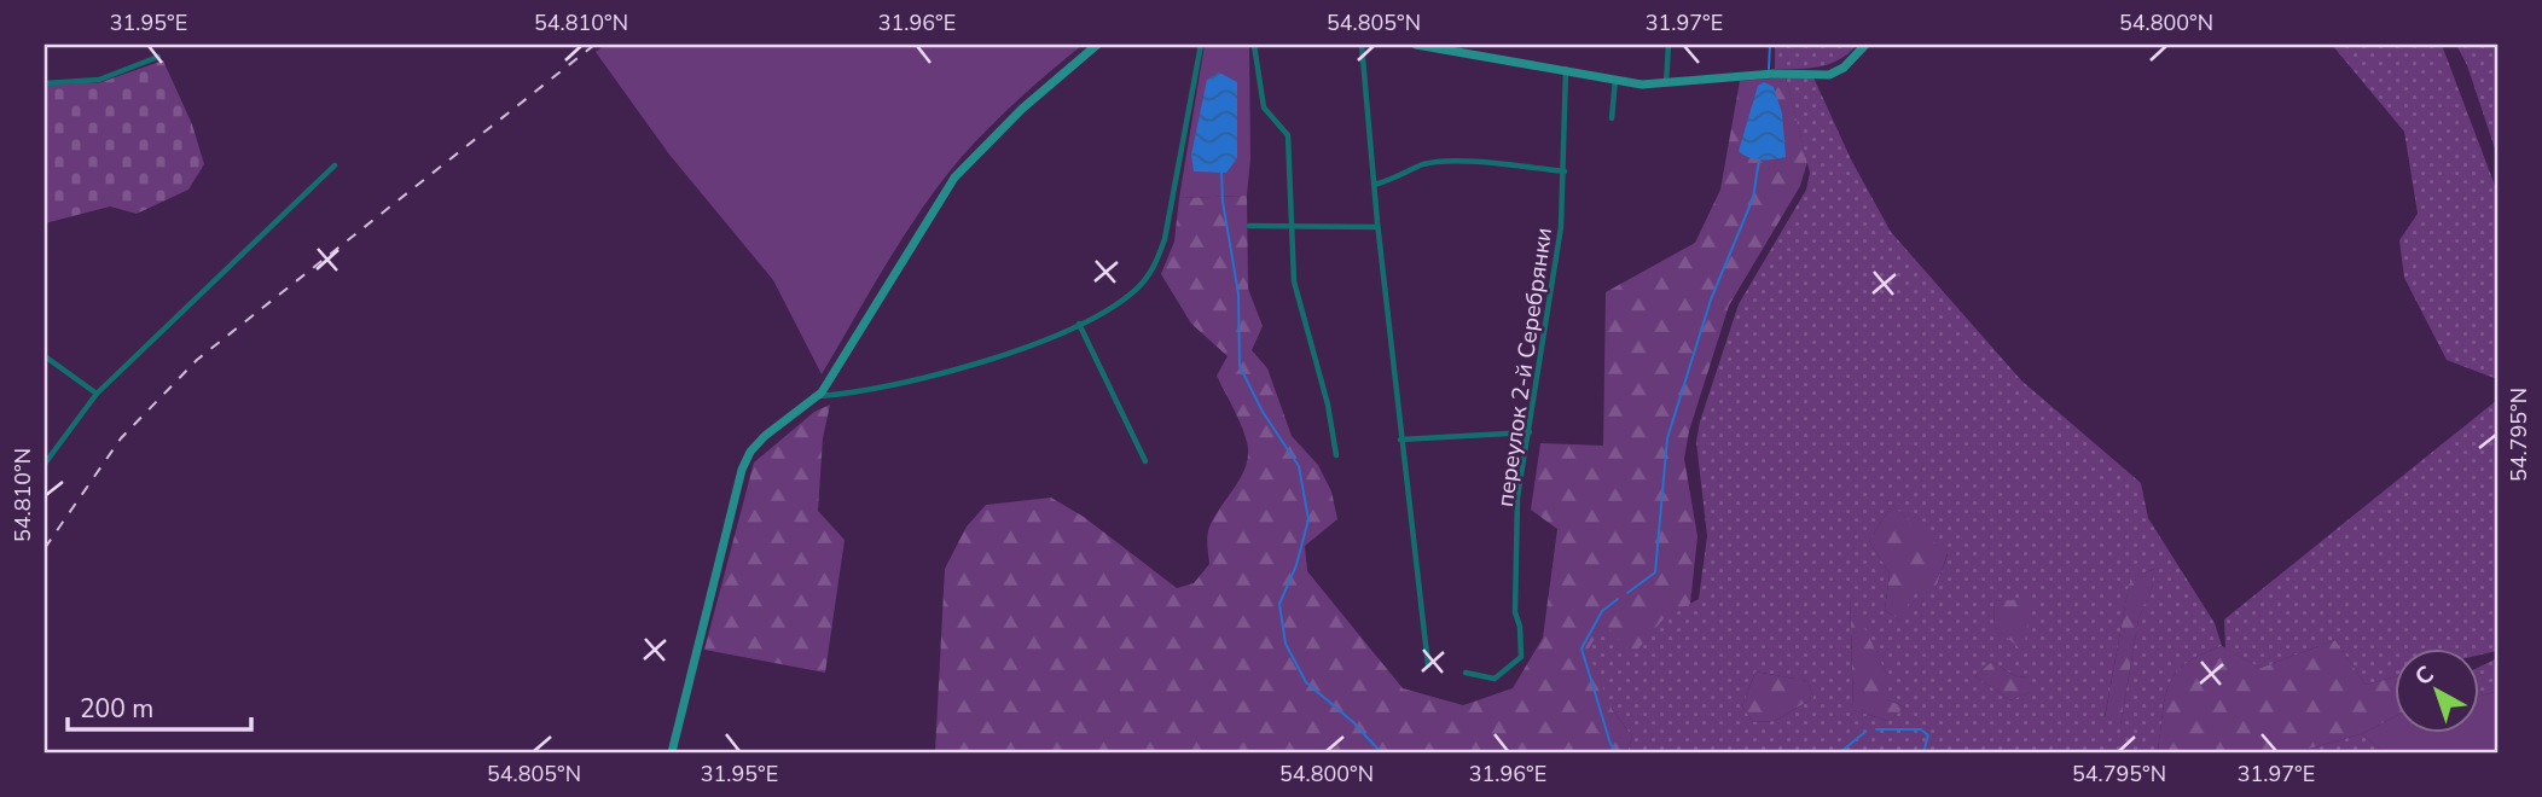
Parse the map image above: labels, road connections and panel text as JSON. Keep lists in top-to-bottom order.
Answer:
{
  "streets": {
    "street": ["переулок 2-й Серебрянки"]
  },
  "scale_bar": "200 m",
  "north": "top left",
  "coordinates": [
    "31.95°E",
    "54.810°N",
    "31.96°E",
    "54.805°N",
    "31.97°E",
    "54.800°N",
    "54.795°N"
  ]
}
